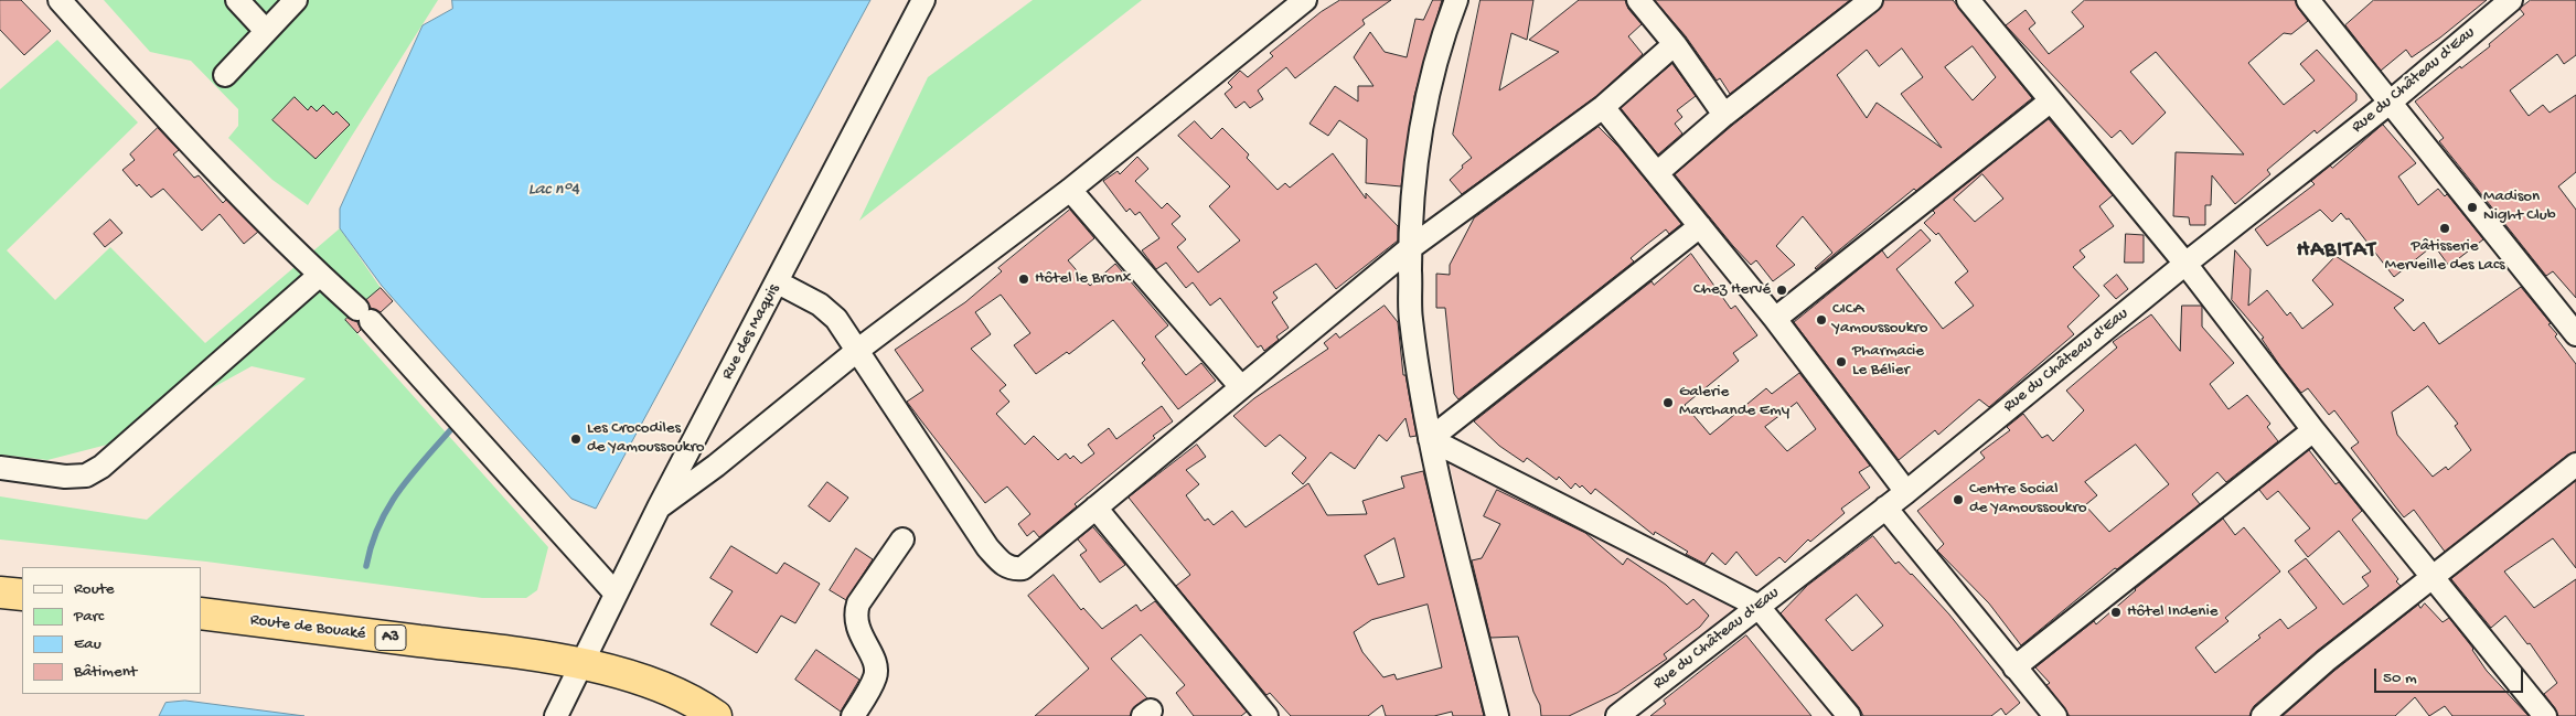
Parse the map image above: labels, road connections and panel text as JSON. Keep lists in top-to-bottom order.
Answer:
{
  "streets": {
    "highway": ["Route de Bouaké", "A3"],
    "street": ["Rue du Château d'Eau", "Rue des Maquis"]
  },
  "crossings": [
    ["Rue des Maquis", "Route de Bouaké"],
    ["Rue des Maquis", "A3"],
    ["Route de Bouaké", "A3"]
  ],
  "districts": ["HABITAT"],
  "water": ["Lac n°4"],
  "places": [
    "Madison Night Club",
    "Pâtisserie Merveille des Lacs",
    "Hôtel le Bronx",
    "Chez Hervé",
    "CICA Yamoussoukro",
    "Pharmacie Le Bélier",
    "Galerie Marchande Emy",
    "Les Crocodiles de Yamoussoukro",
    "Centre Social de Yamoussoukro",
    "Hôtel Indenie"
  ],
  "legend": [
    "Route",
    "Parc",
    "Eau",
    "Bâtiment"
  ],
  "scale_bar": "50 m"
}
